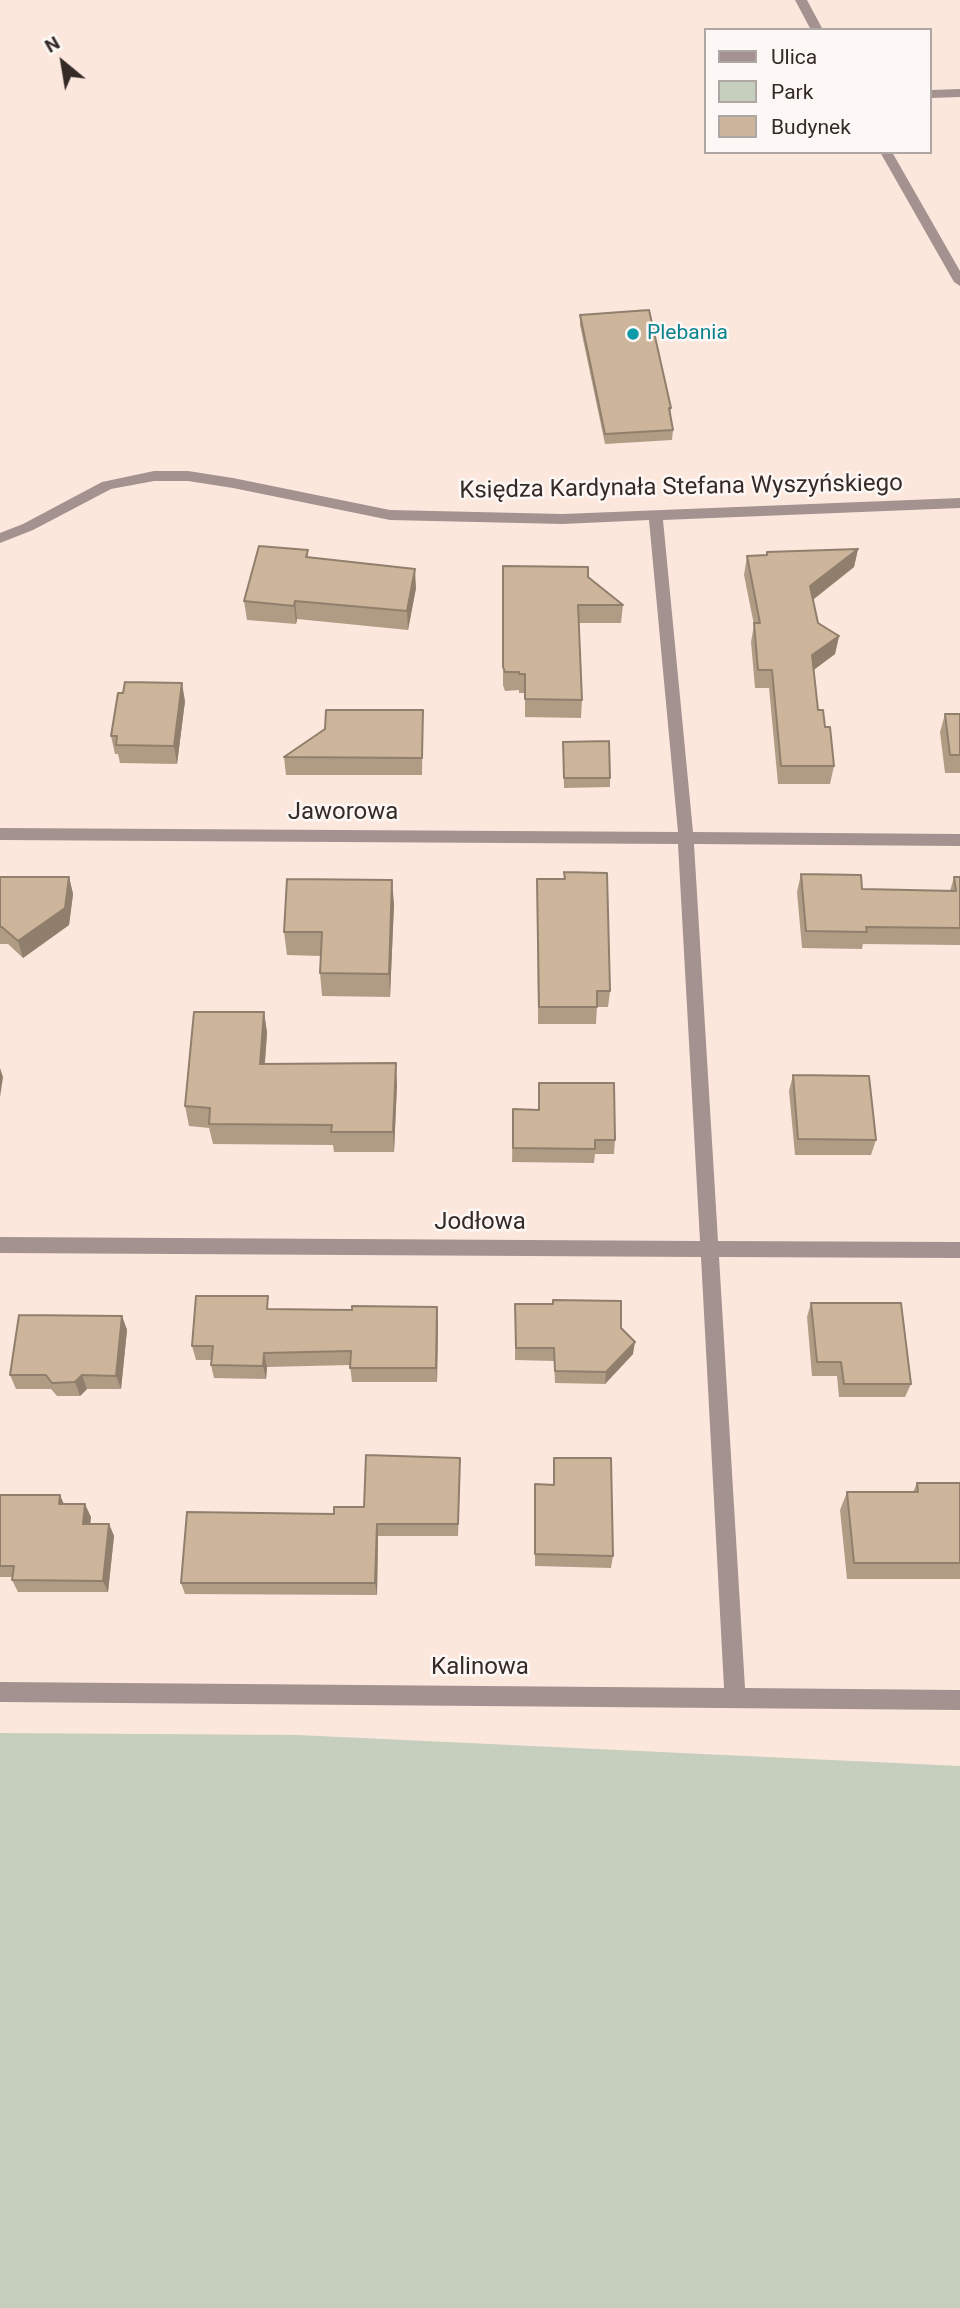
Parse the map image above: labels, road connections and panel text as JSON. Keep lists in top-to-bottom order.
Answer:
{
  "streets": {
    "street": [
      "Księdza Kardynała Stefana Wyszyńskiego",
      "Jaworowa",
      "Jodłowa",
      "Kalinowa"
    ]
  },
  "places": ["Plebania"],
  "legend": ["Ulica", "Park", "Budynek"],
  "north": "top left"
}
